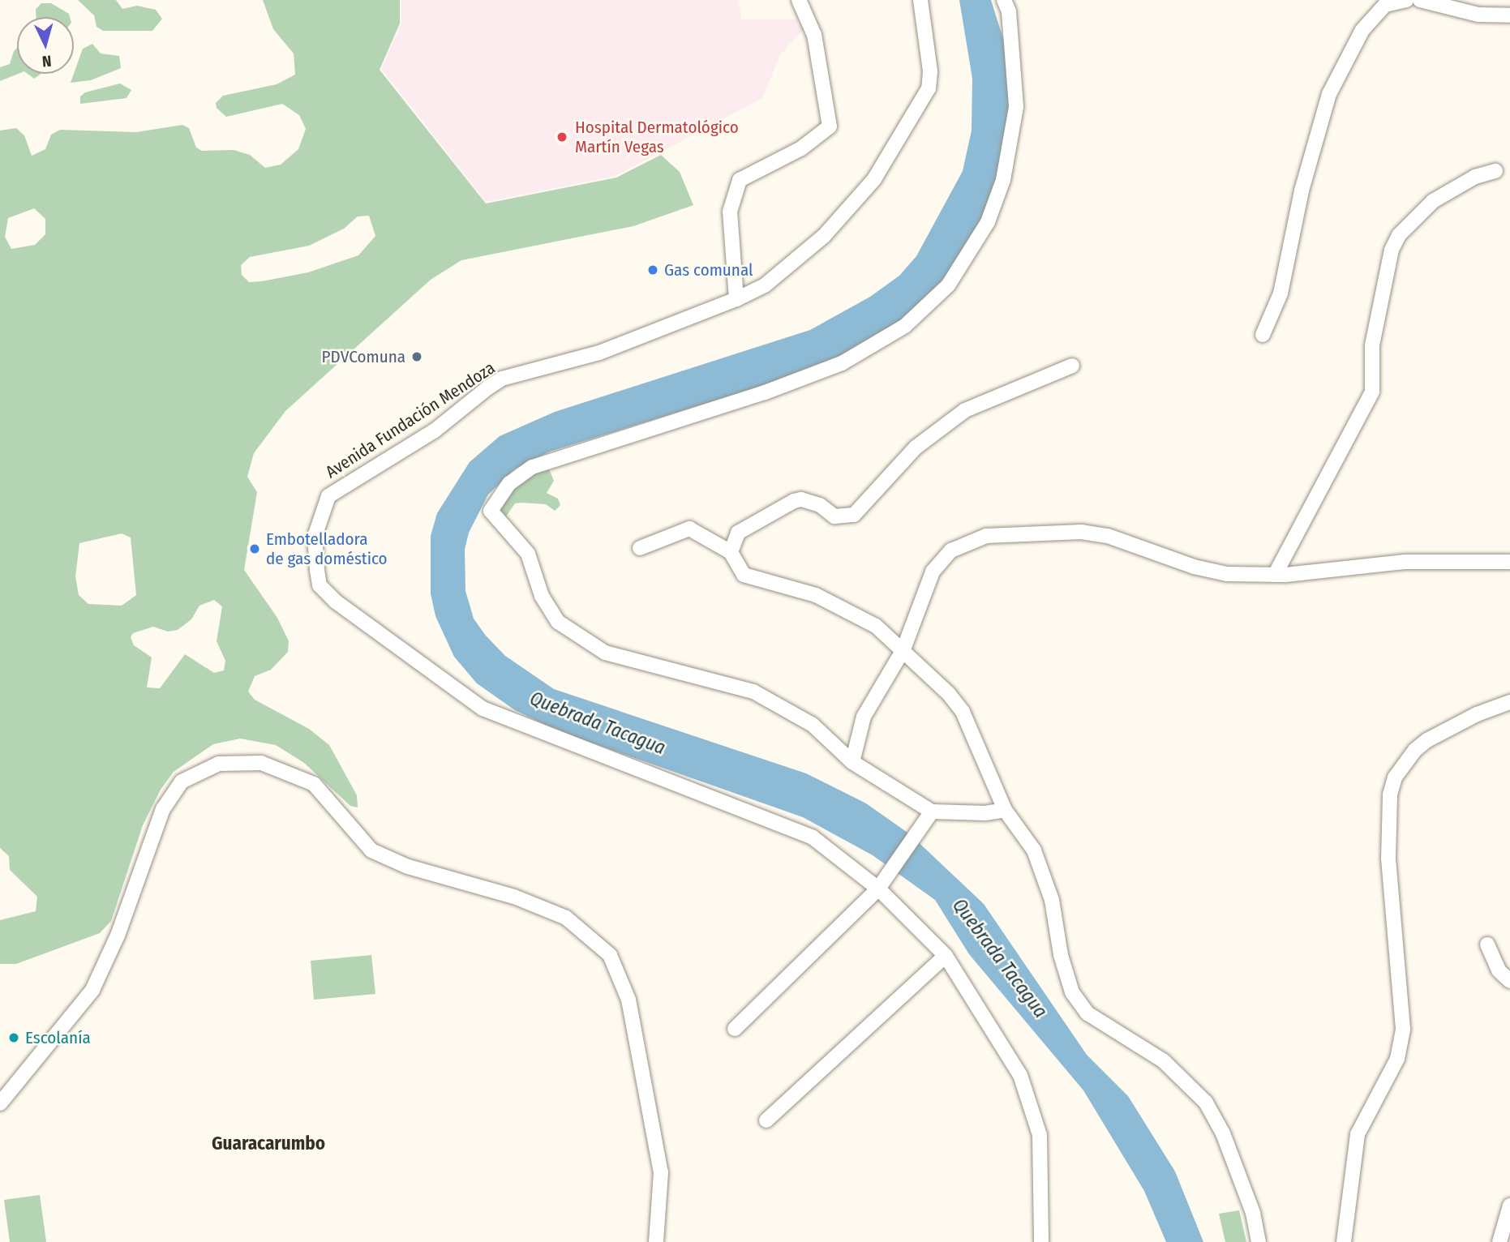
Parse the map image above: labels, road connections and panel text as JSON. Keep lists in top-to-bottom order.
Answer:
{
  "streets": {
    "street": ["Avenida Fundación Mendoza"]
  },
  "districts": ["Guaracarumbo"],
  "water": ["Quebrada Tacagua"],
  "places": [
    "Hospital Dermatológico Martín Vegas",
    "Gas comunal",
    "PDVComuna",
    "Embotelladora de gas doméstico",
    "Escolanía"
  ],
  "north": "bottom"
}
